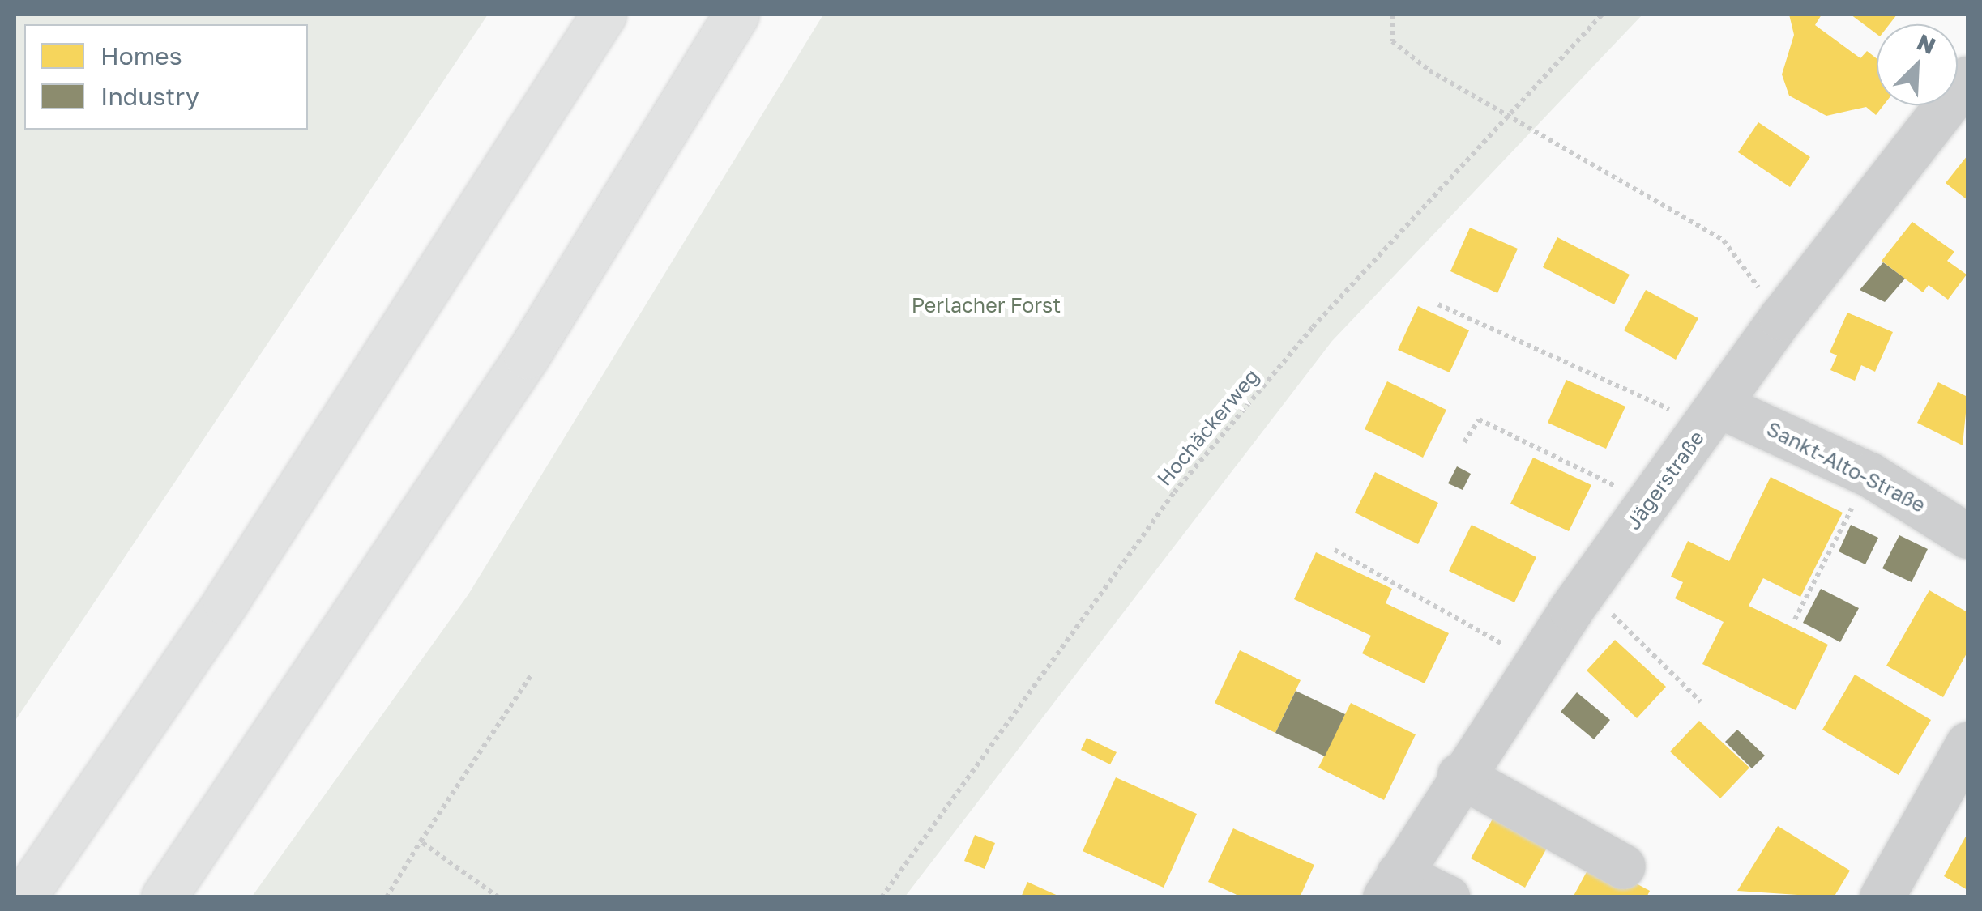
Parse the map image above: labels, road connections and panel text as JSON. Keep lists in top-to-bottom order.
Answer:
{
  "streets": {
    "street": ["Sankt-Alto-Straße", "Jägerstraße"],
    "path": ["Hochäckerweg"]
  },
  "crossings": [
    ["Sankt-Alto-Straße", "Jägerstraße"]
  ],
  "parks": ["Perlacher Forst"],
  "legend": ["Homes", "Industry"],
  "north": "top right"
}
